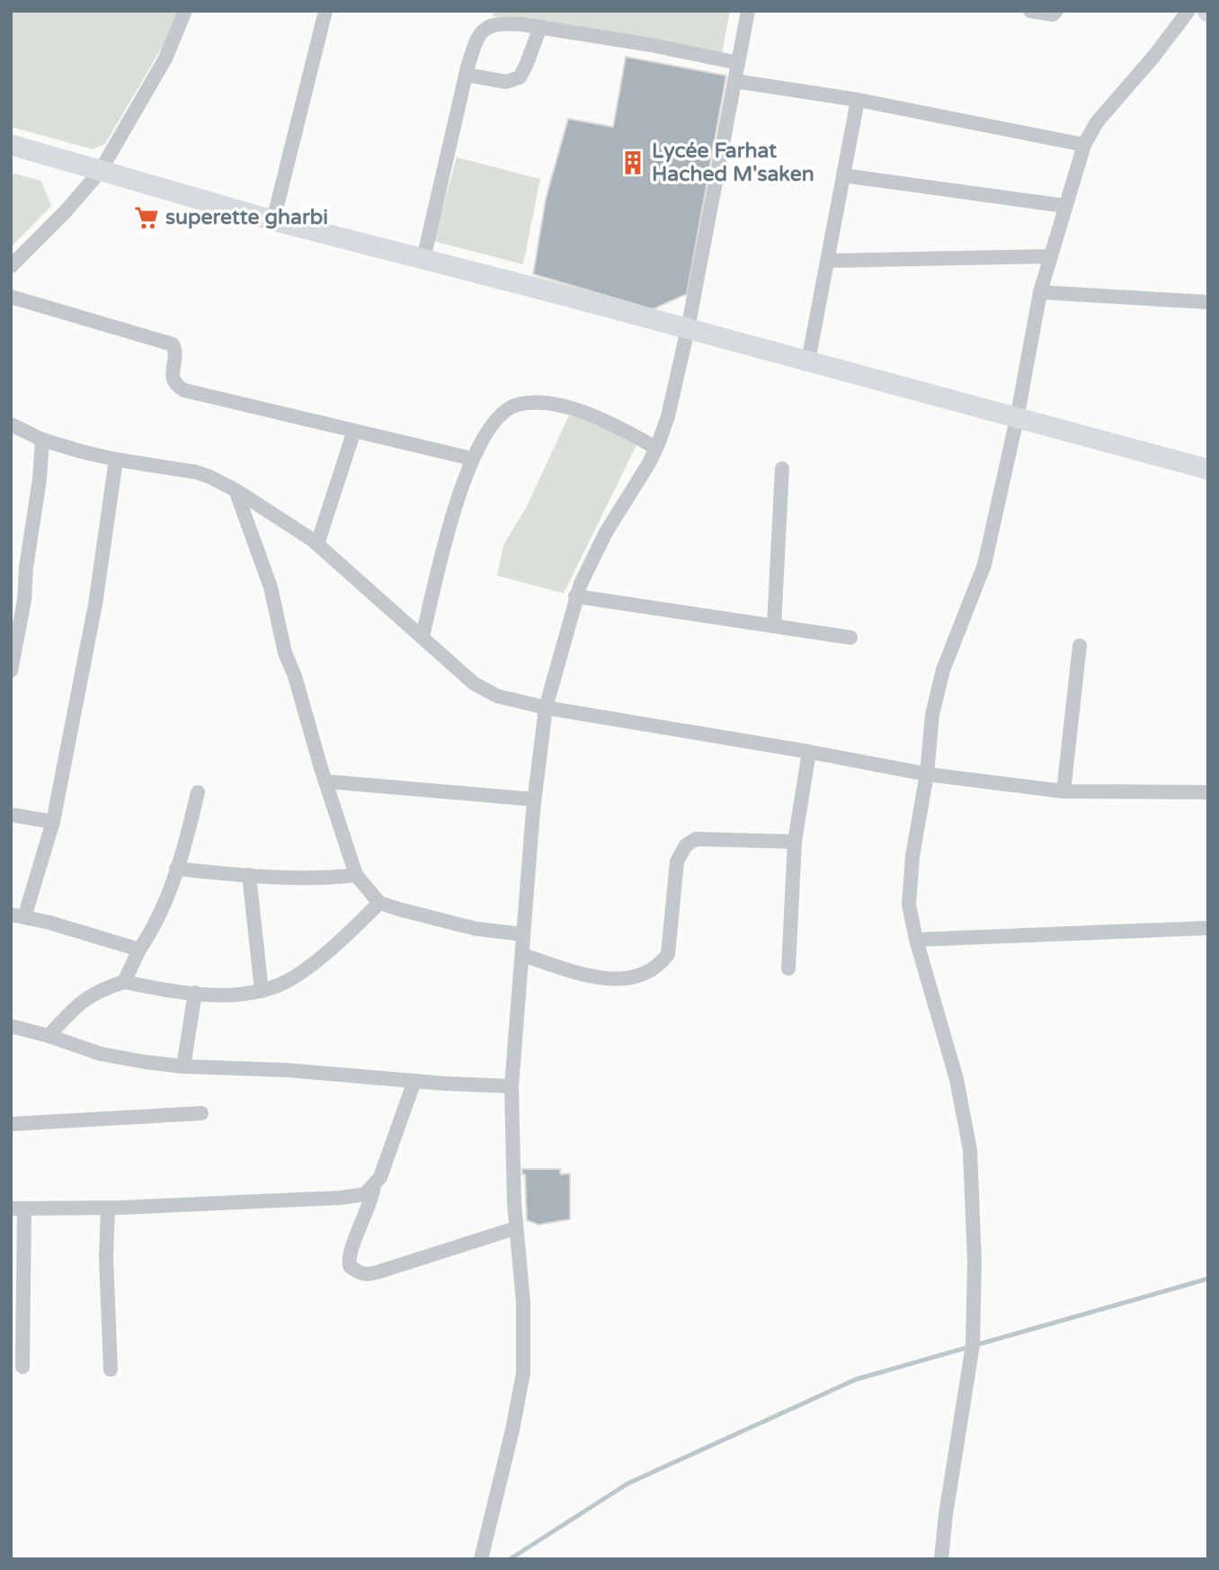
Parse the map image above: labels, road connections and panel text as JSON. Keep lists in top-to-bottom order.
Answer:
{
  "places": {
    "building": ["Lycée Farhat Hached M'saken"],
    "supermarket": ["superette gharbi"]
  }
}
